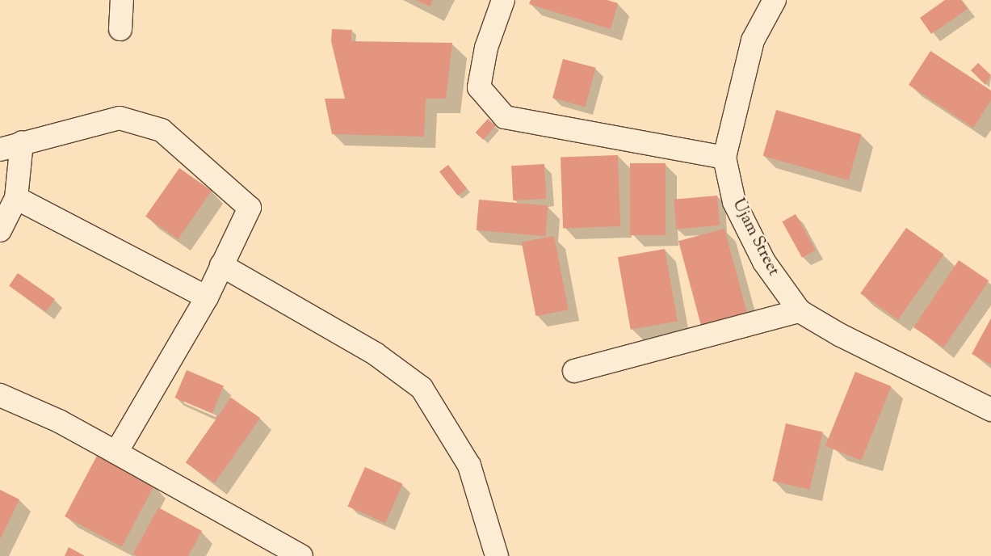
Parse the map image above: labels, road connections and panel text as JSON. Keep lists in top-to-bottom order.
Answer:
{
  "streets": {
    "street": ["Ujam Street"]
  }
}
